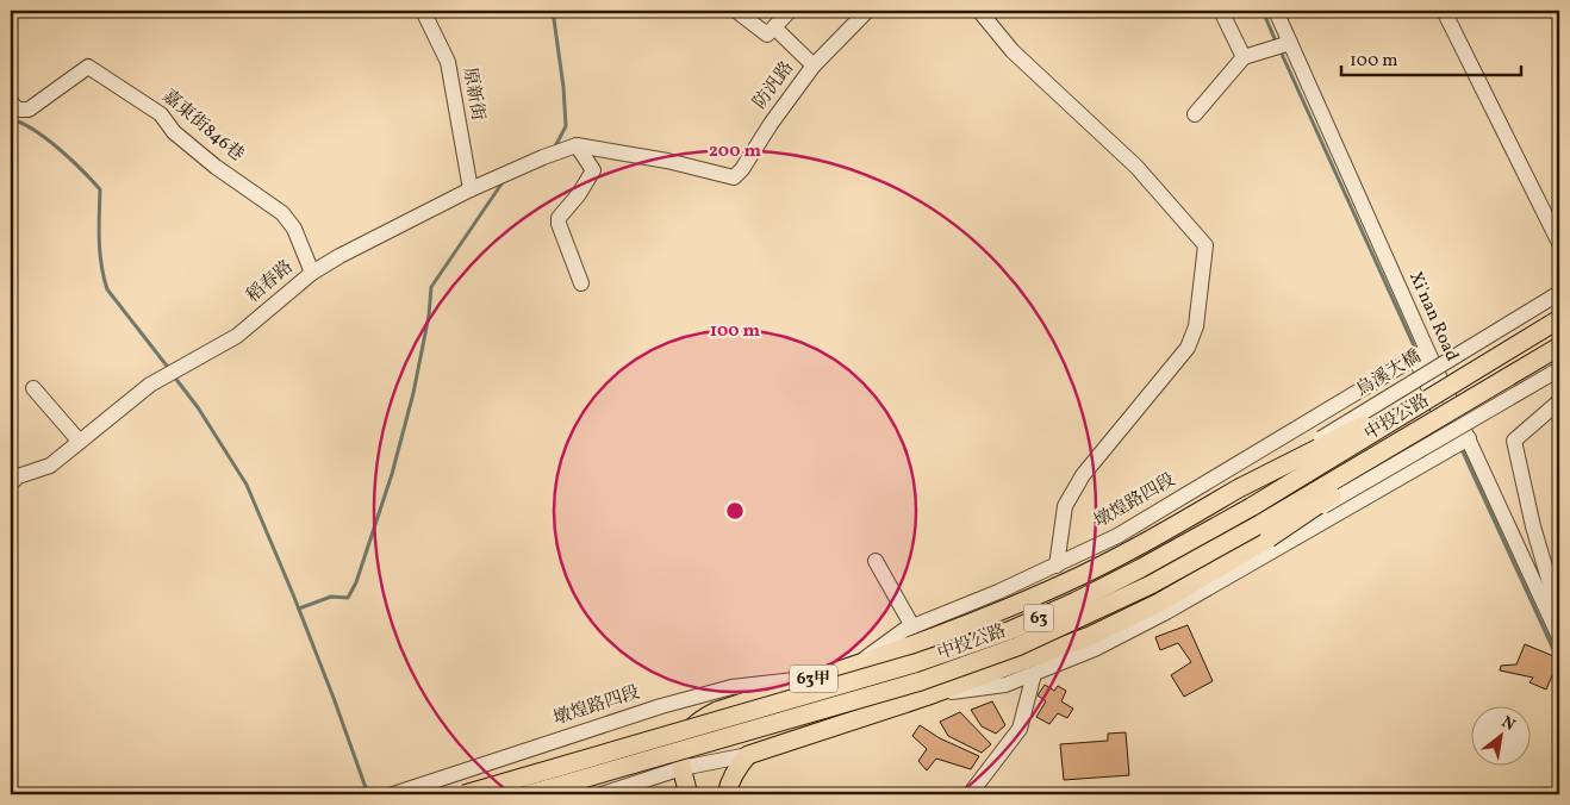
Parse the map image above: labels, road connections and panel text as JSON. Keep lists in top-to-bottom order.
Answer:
{
  "streets": {
    "main road": ["中投公路", "63", "63甲"],
    "street": [
      "防汎路",
      "原新街",
      "嘉東街846巷",
      "稻春路",
      "Xi'nan Road",
      "烏溪大橋",
      "墩煌路四段"
    ]
  },
  "crossings": [
    ["防汎路", "稻春路"],
    ["原新街", "稻春路"],
    ["嘉東街846巷", "稻春路"],
    ["Xi'nan Road", "墩煌路四段"],
    ["烏溪大橋", "63甲"],
    ["墩煌路四段", "63甲"]
  ],
  "scale_bar": "100 m",
  "north": "top right",
  "rings": ["200 m", "100 m"]
}
